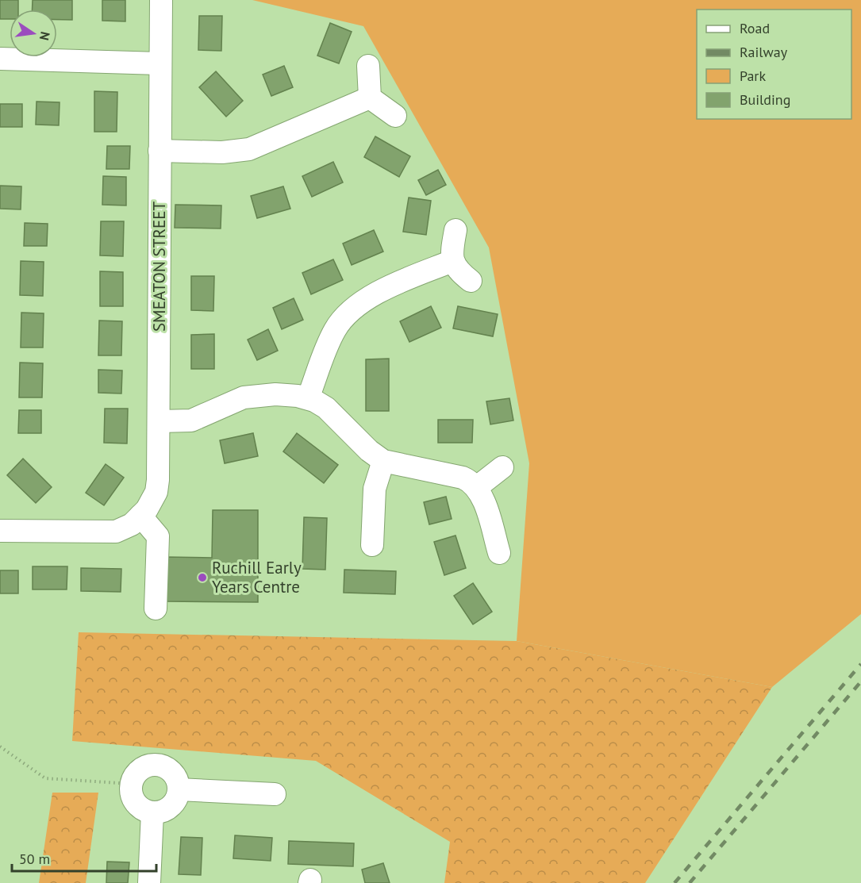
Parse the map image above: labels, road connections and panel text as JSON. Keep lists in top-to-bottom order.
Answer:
{
  "streets": {
    "street": ["SMEATON STREET"]
  },
  "places": ["Ruchill Early Years Centre"],
  "legend": [
    "Road",
    "Railway",
    "Park",
    "Building"
  ],
  "scale_bar": "50 m",
  "north": "right"
}
